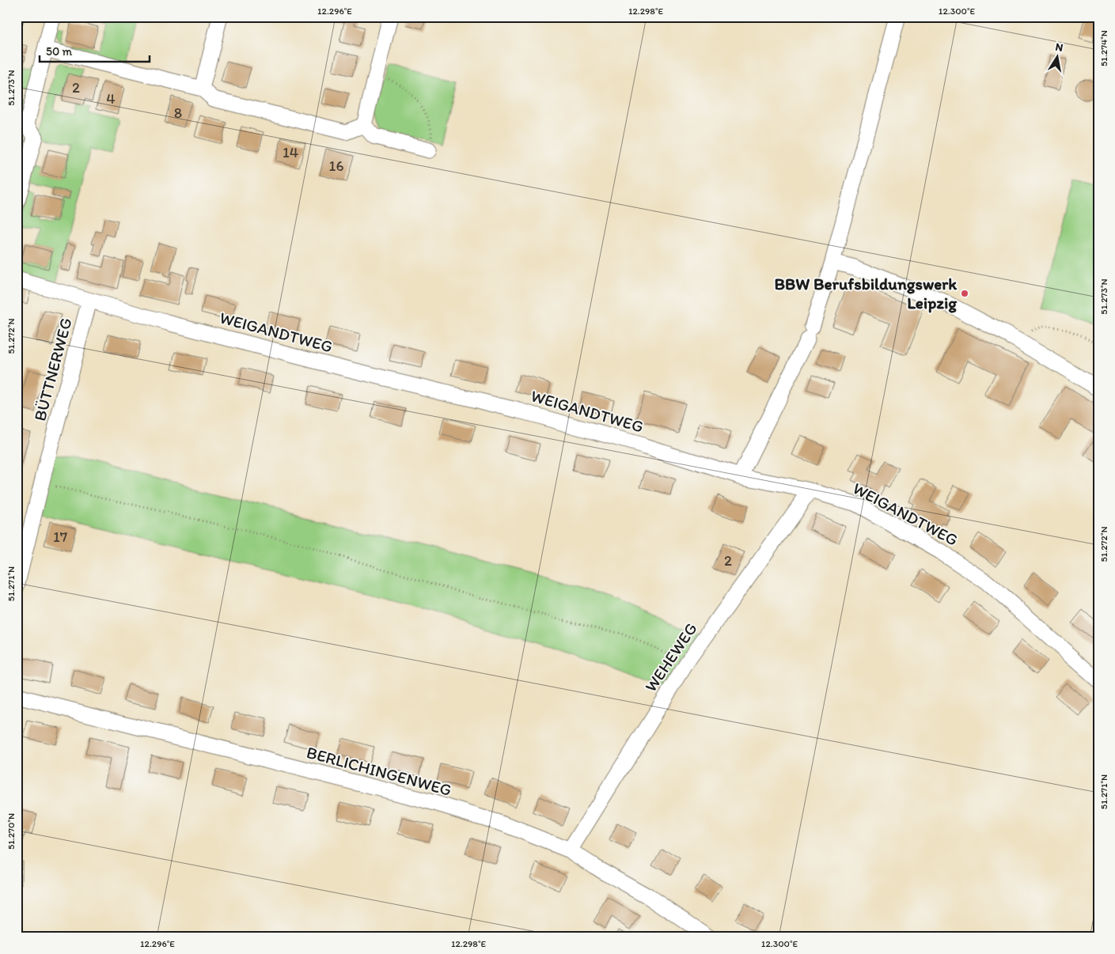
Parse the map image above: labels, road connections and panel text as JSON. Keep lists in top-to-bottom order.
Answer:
{
  "streets": {
    "street": [
      "WEIGANDTWEG",
      "BÜTTNERWEG",
      "WEHEWEG",
      "BERLICHINGENWEG"
    ]
  },
  "crossings": [
    ["WEIGANDTWEG", "BÜTTNERWEG"],
    ["WEIGANDTWEG", "WEHEWEG"],
    ["WEHEWEG", "BERLICHINGENWEG"]
  ],
  "places": ["BBW Berufsbildungswerk Leipzig"],
  "house_numbers": [
    "2",
    "4",
    "8",
    "14",
    "16",
    "17",
    "2"
  ],
  "scale_bar": "50 m",
  "north": "top",
  "coordinates": [
    "12.296°E",
    "12.298°E",
    "12.300°E",
    "51.274°N",
    "51.273°N",
    "51.272°N",
    "51.271°N",
    "51.270°N"
  ]
}
